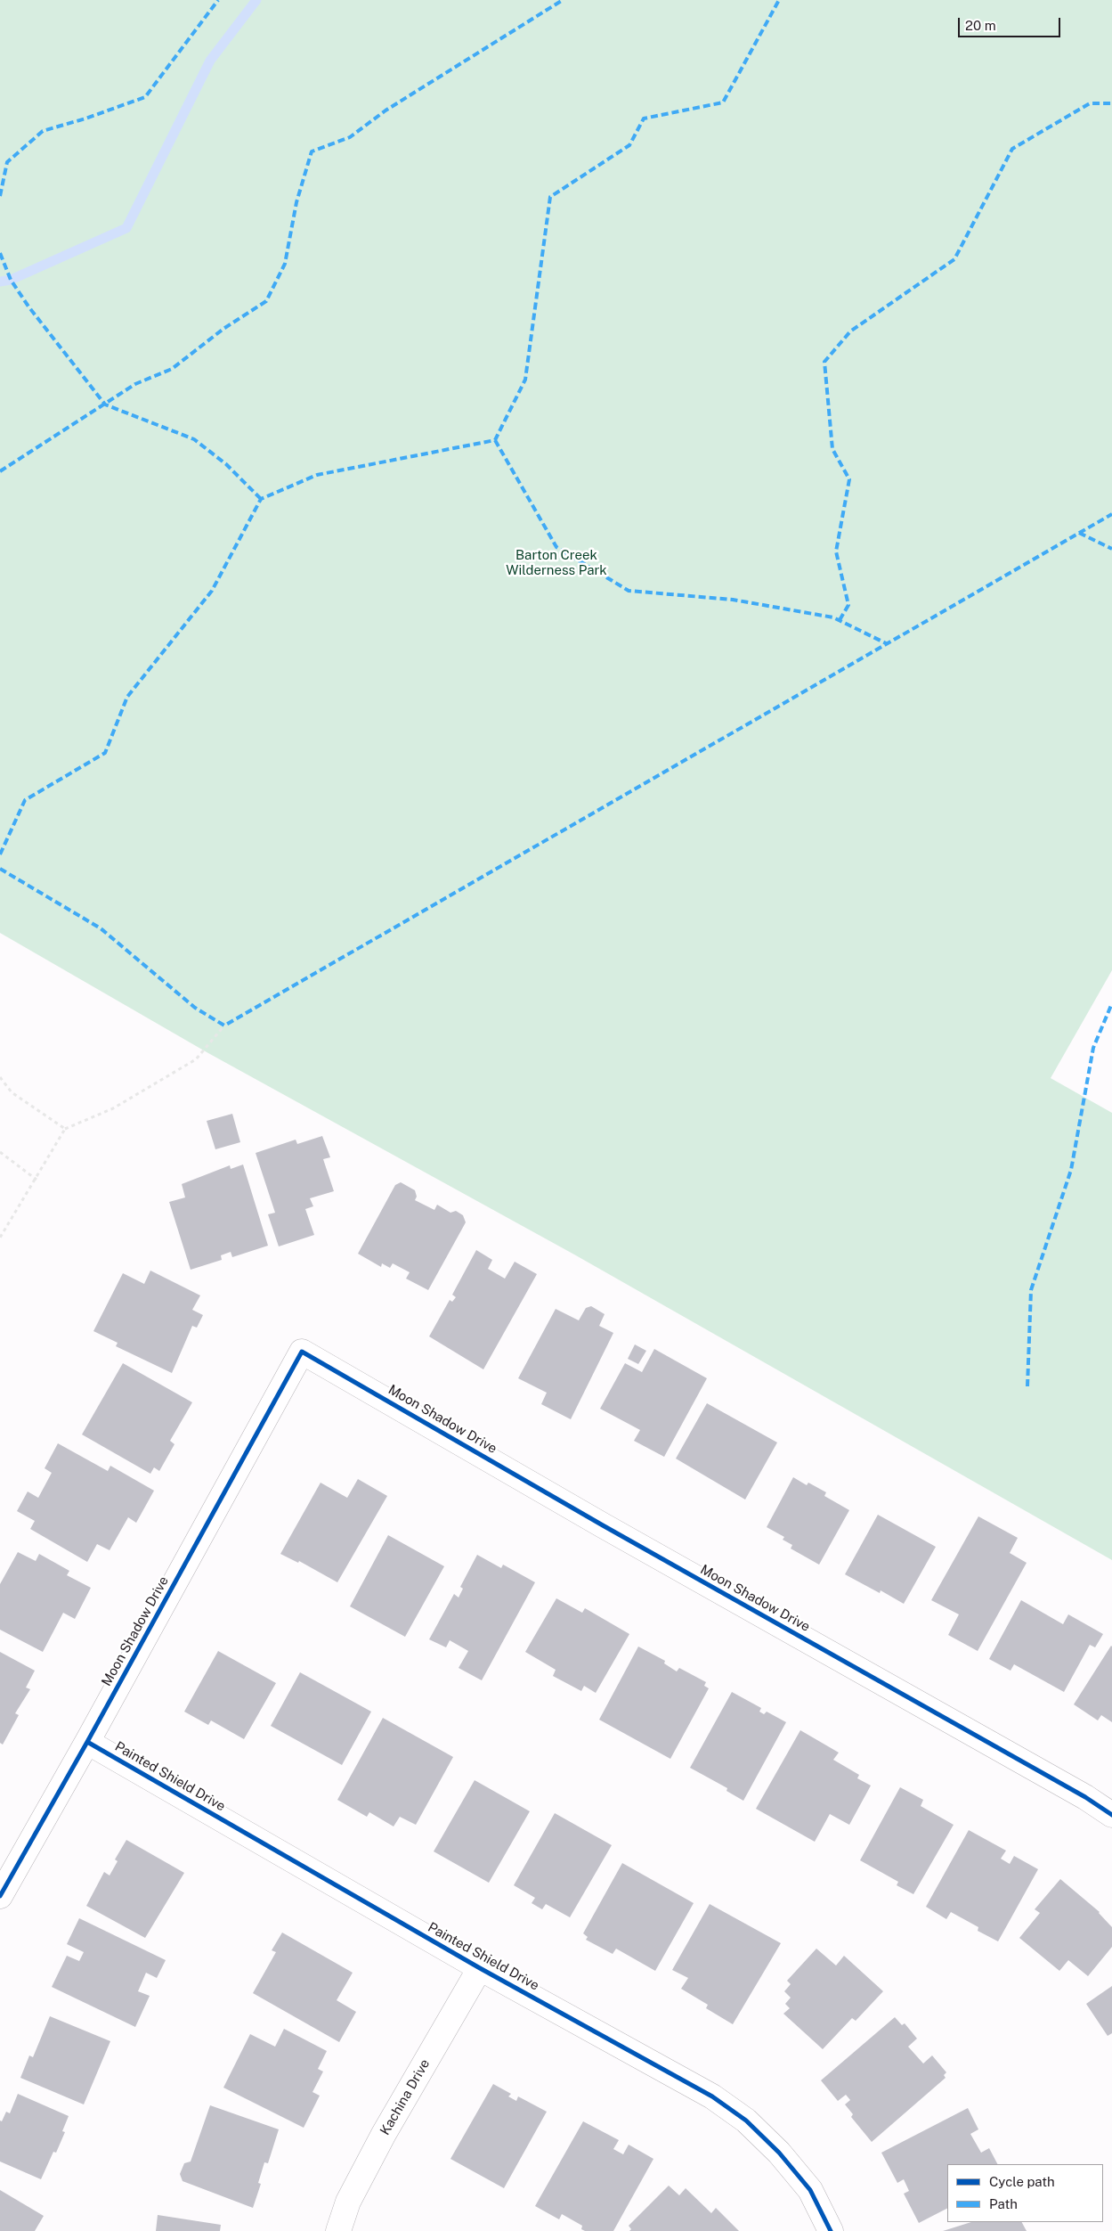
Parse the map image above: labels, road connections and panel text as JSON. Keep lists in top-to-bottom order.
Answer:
{
  "streets": {
    "street": ["Moon Shadow Drive", "Painted Shield Drive", "Kachina Drive"]
  },
  "crossings": [
    ["Moon Shadow Drive", "Painted Shield Drive"],
    ["Painted Shield Drive", "Kachina Drive"]
  ],
  "parks": ["Barton Creek Wilderness Park"],
  "legend": ["Cycle path", "Path"],
  "scale_bar": "20 m"
}
